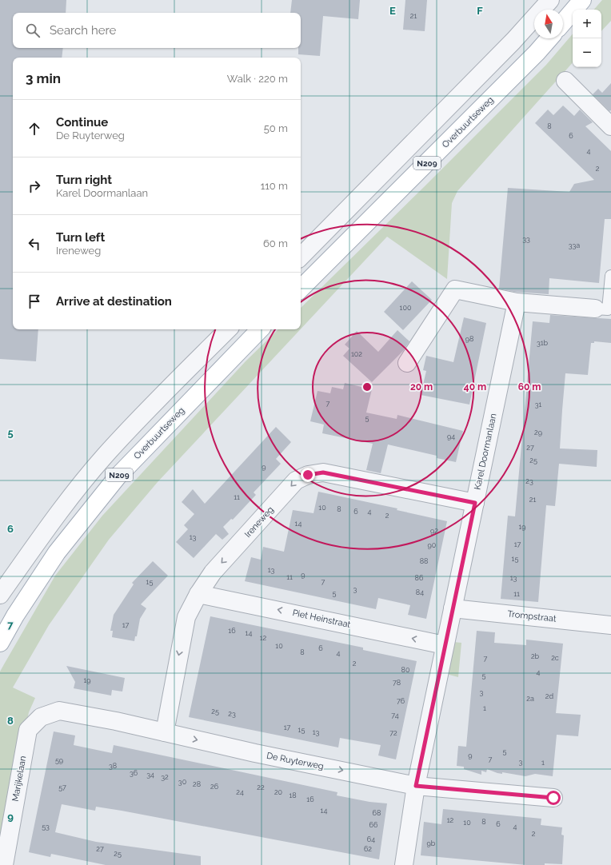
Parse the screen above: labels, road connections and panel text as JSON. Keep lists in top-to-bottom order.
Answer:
{
  "streets": {
    "main road": ["Overbuurtseweg", "N209"],
    "street": [
      "Karel Doormanlaan",
      "Ireneweg",
      "Trompstraat",
      "Piet Heinstraat",
      "De Ruyterweg",
      "Marijkelaan"
    ]
  },
  "crossings": [
    ["Karel Doormanlaan", "Ireneweg"],
    ["Karel Doormanlaan", "Trompstraat"],
    ["Karel Doormanlaan", "Piet Heinstraat"],
    ["Karel Doormanlaan", "De Ruyterweg"],
    ["Ireneweg", "Piet Heinstraat"],
    ["Ireneweg", "De Ruyterweg"],
    ["De Ruyterweg", "Marijkelaan"]
  ],
  "one_way": ["Piet Heinstraat", "De Ruyterweg"],
  "house_numbers": [
    "21",
    "8",
    "6",
    "4",
    "2",
    "33",
    "33a",
    "100",
    "98",
    "31b",
    "102",
    "7",
    "31",
    "5",
    "29",
    "94",
    "27",
    "25",
    "9",
    "23",
    "11",
    "21",
    "10",
    "8",
    "6",
    "4",
    "2",
    "14",
    "19",
    "92",
    "13",
    "17",
    "90",
    "15",
    "88",
    "13",
    "9",
    "11",
    "86",
    "13",
    "15",
    "7",
    "3",
    "84",
    "5",
    "11",
    "17",
    "16",
    "14",
    "12",
    "10",
    "6",
    "8",
    "4",
    "2b",
    "2c",
    "7",
    "2",
    "80",
    "4",
    "5",
    "19",
    "78",
    "3",
    "2d",
    "2a",
    "76",
    "1",
    "25",
    "23",
    "74",
    "17",
    "15",
    "13",
    "72",
    "5",
    "9",
    "7",
    "59",
    "3",
    "1",
    "38",
    "36",
    "34",
    "32",
    "30",
    "28",
    "26",
    "57",
    "22",
    "24",
    "20",
    "18",
    "16",
    "14",
    "68",
    "12",
    "8",
    "10",
    "6",
    "66",
    "53",
    "4",
    "2",
    "64",
    "9b",
    "27",
    "62",
    "25"
  ],
  "north": "top",
  "page": {
    "map_buttons": ["+", "−"],
    "search": "Search here",
    "heading": ["3 min", "Walk · 220 m"],
    "list": [
      ["Continue", "De Ruyterweg", "50 m"],
      ["Turn right", "Karel Doormanlaan", "110 m"],
      ["Turn left", "Ireneweg", "60 m"],
      "Arrive at destination"
    ]
  },
  "grid": {
    "columns": ["E", "F"],
    "rows": [
      "5",
      "6",
      "7",
      "8",
      "9"
    ]
  },
  "rings": ["20 m", "40 m", "60 m"]
}
